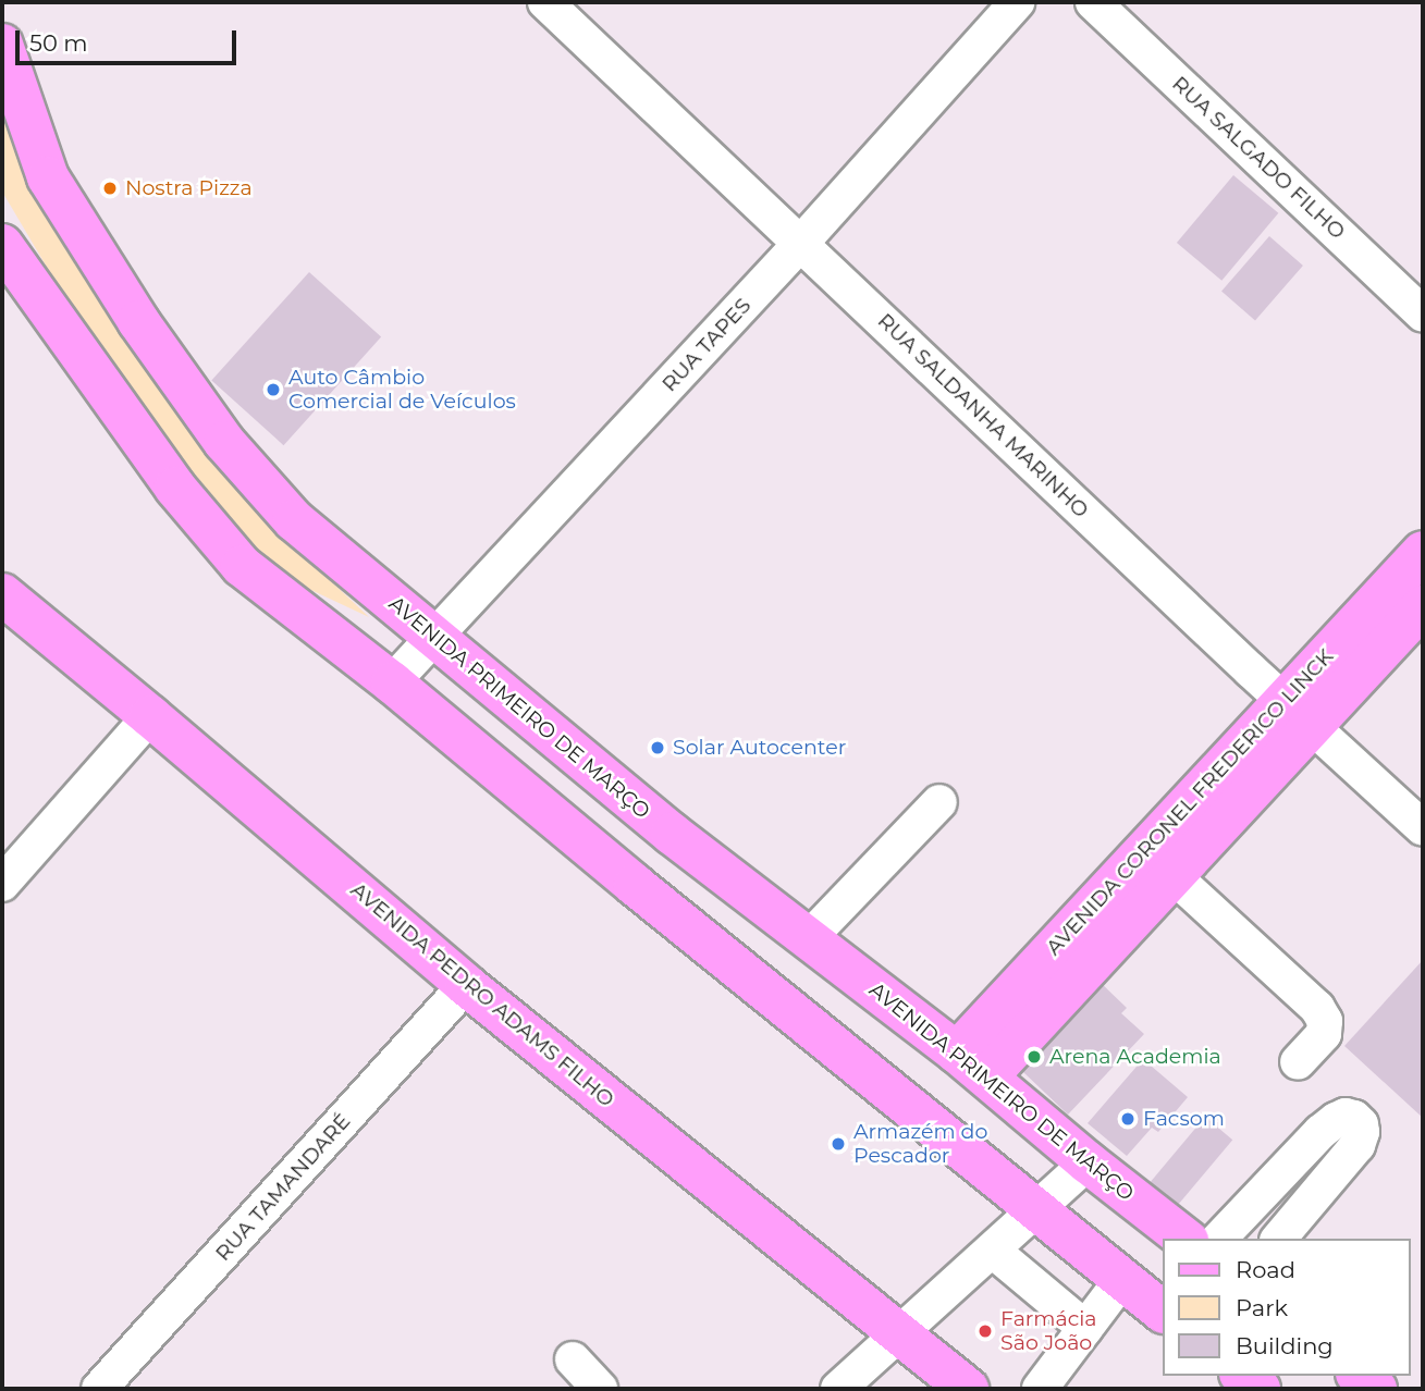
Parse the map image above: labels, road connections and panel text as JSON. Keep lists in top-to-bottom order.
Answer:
{
  "streets": {
    "main road": ["AVENIDA PRIMEIRO DE MARÇO", "AVENIDA CORONEL FREDERICO LINCK", "AVENIDA PEDRO ADAMS FILHO"],
    "street": [
      "RUA SALGADO FILHO",
      "RUA TAPES",
      "RUA SALDANHA MARINHO",
      "RUA TAMANDARÉ"
    ]
  },
  "crossings": [
    ["RUA TAPES", "RUA SALDANHA MARINHO"],
    ["RUA TAPES", "AVENIDA PRIMEIRO DE MARÇO"],
    ["RUA SALDANHA MARINHO", "AVENIDA CORONEL FREDERICO LINCK"],
    ["AVENIDA PRIMEIRO DE MARÇO", "AVENIDA CORONEL FREDERICO LINCK"],
    ["AVENIDA PEDRO ADAMS FILHO", "RUA TAMANDARÉ"]
  ],
  "places": [
    "Nostra Pizza",
    "Auto Câmbio Comercial de Veículos",
    "Solar Autocenter",
    "Arena Academia",
    "Facsom",
    "Armazém do Pescador",
    "Farmácia São João"
  ],
  "legend": ["Road", "Park", "Building"],
  "scale_bar": "50 m"
}
